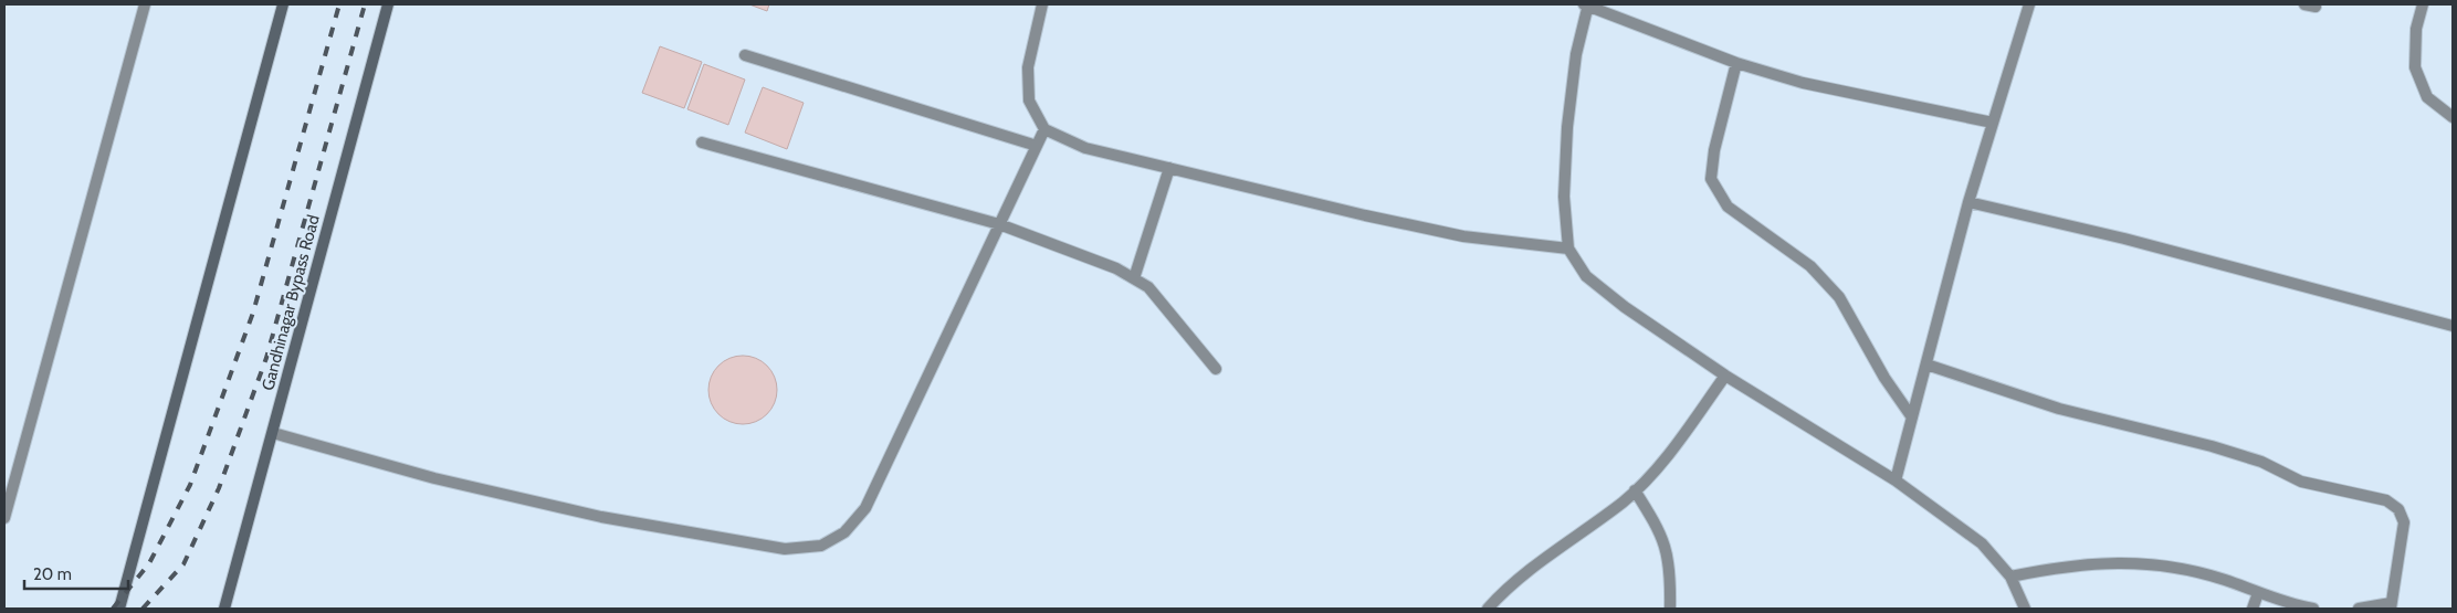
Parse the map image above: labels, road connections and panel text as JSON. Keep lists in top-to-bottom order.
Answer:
{
  "streets": {
    "main road": ["Gandhinagar Bypass Road"]
  },
  "scale_bar": "20 m"
}
